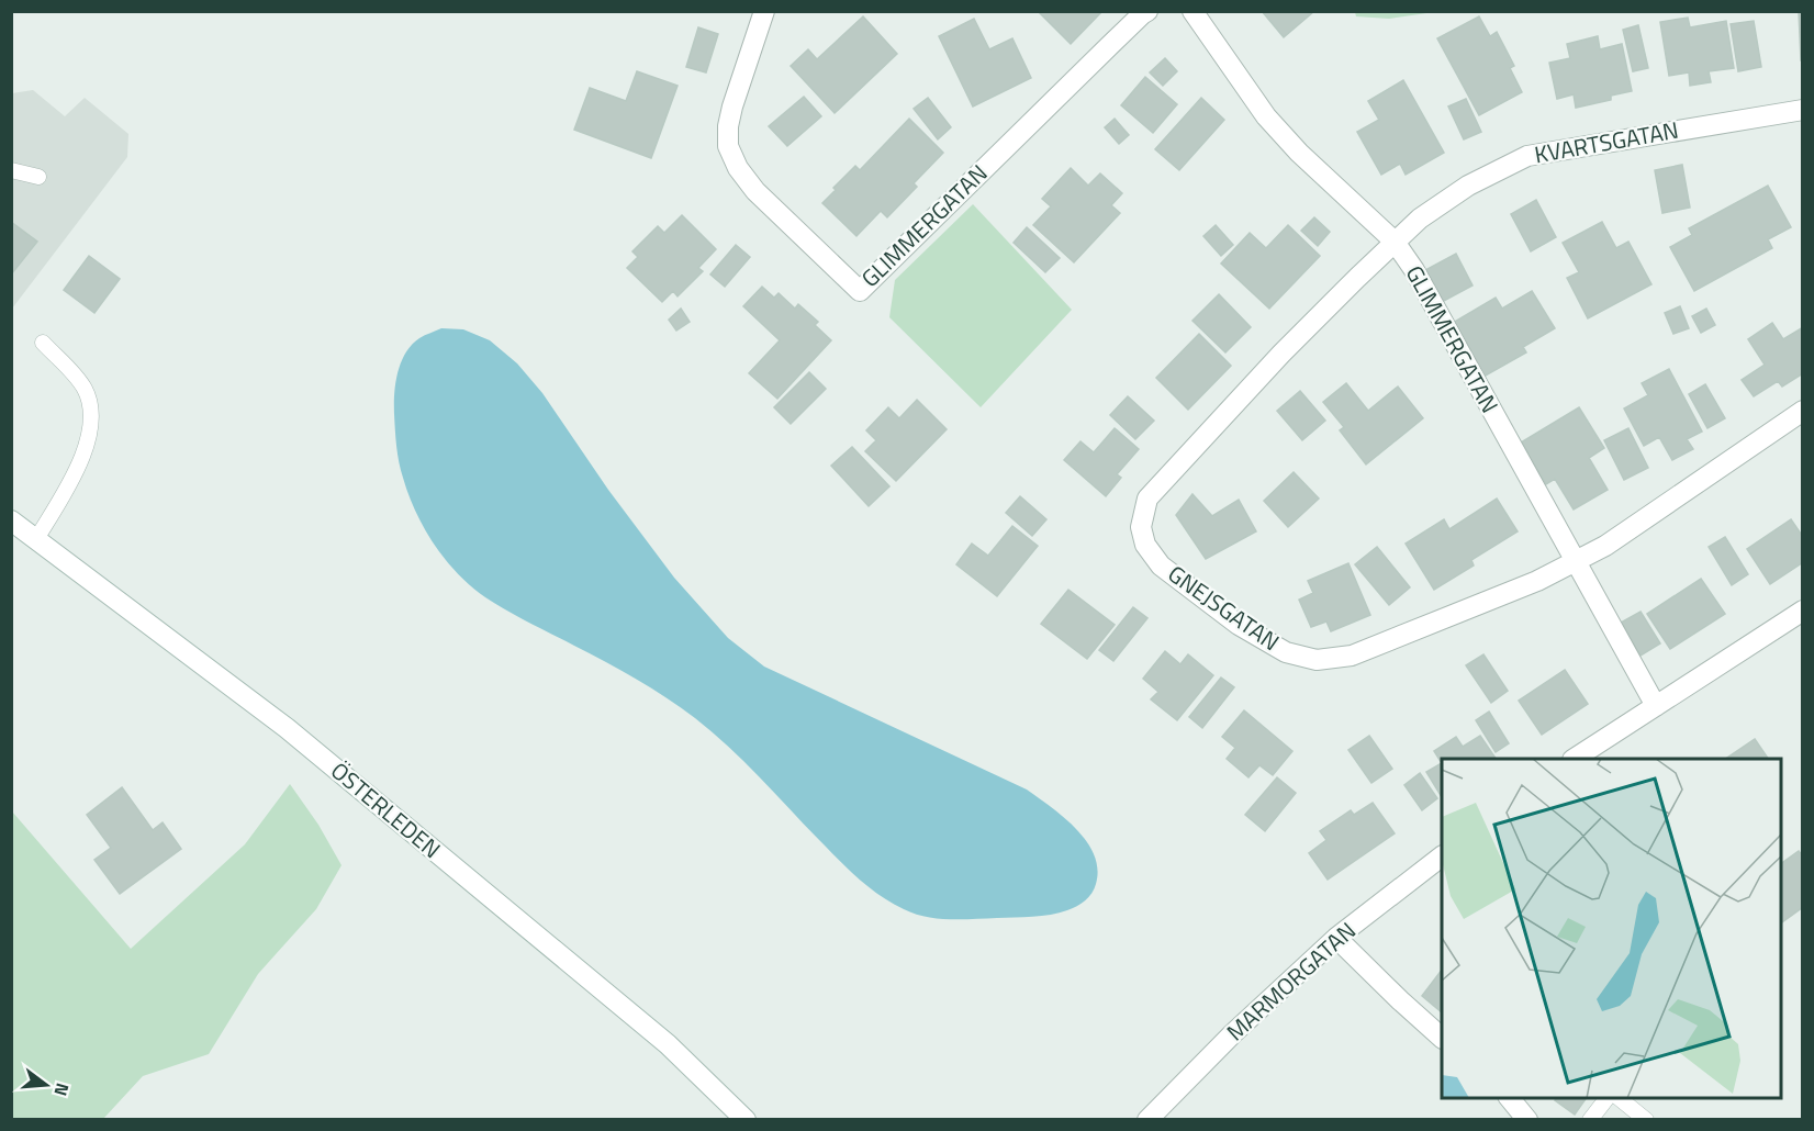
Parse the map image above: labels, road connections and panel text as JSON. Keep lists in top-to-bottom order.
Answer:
{
  "streets": {
    "street": [
      "KVARTSGATAN",
      "GLIMMERGATAN",
      "GNEJSGATAN",
      "ÖSTERLEDEN",
      "MARMORGATAN"
    ]
  },
  "crossings": [
    ["KVARTSGATAN", "GLIMMERGATAN"],
    ["KVARTSGATAN", "GNEJSGATAN"],
    ["GLIMMERGATAN", "GNEJSGATAN"]
  ],
  "north": "right"
}
